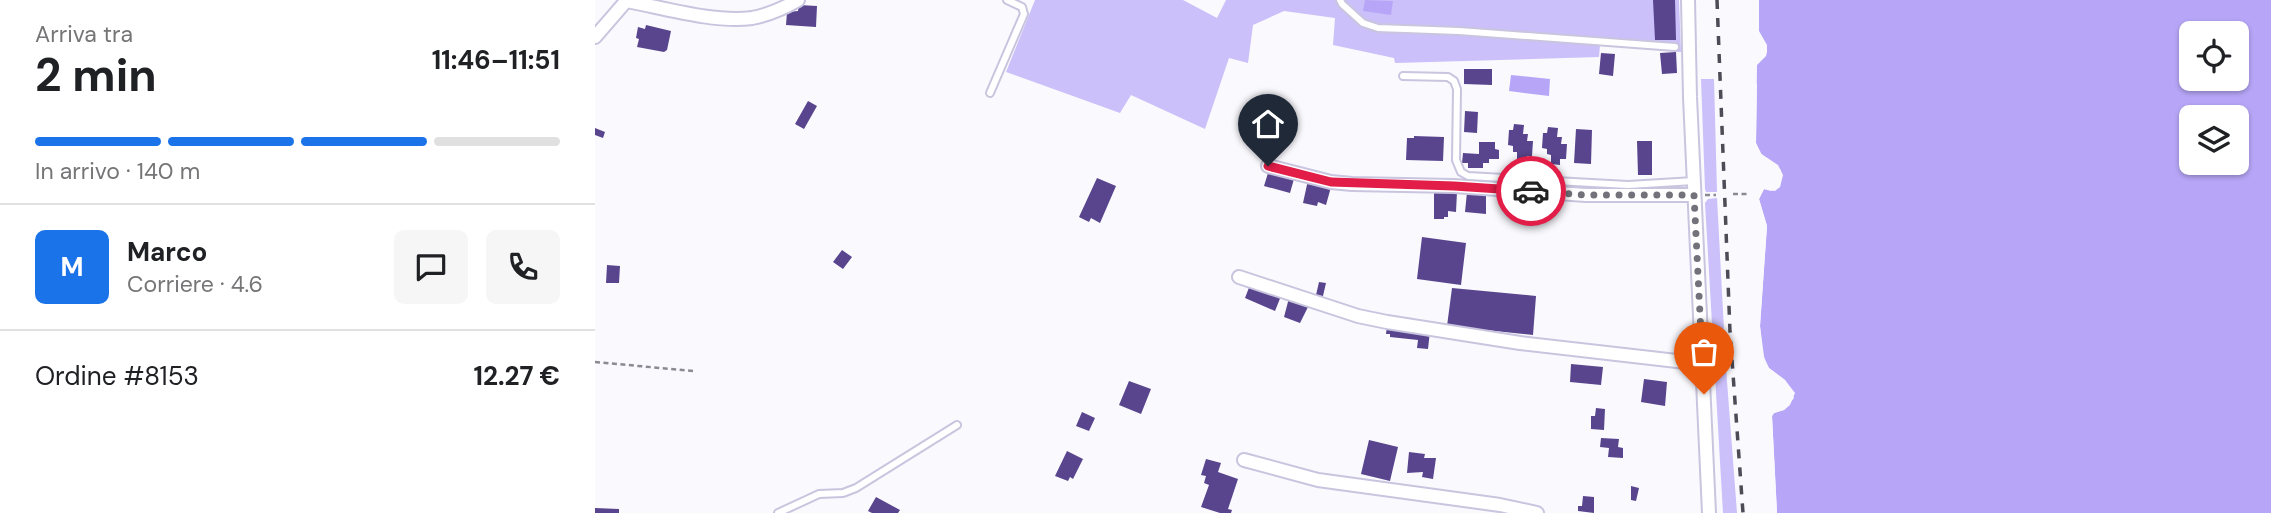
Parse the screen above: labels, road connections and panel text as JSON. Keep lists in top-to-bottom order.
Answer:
{
  "page": {
    "heading": ["2 min", "Arriva tra", "11:46–11:51"],
    "panel": [
      "Marco",
      "Corriere · 4.6",
      "Ordine #8153",
      "12.27 €"
    ],
    "bar": "In arrivo · 140 m",
    "round": "M"
  }
}
